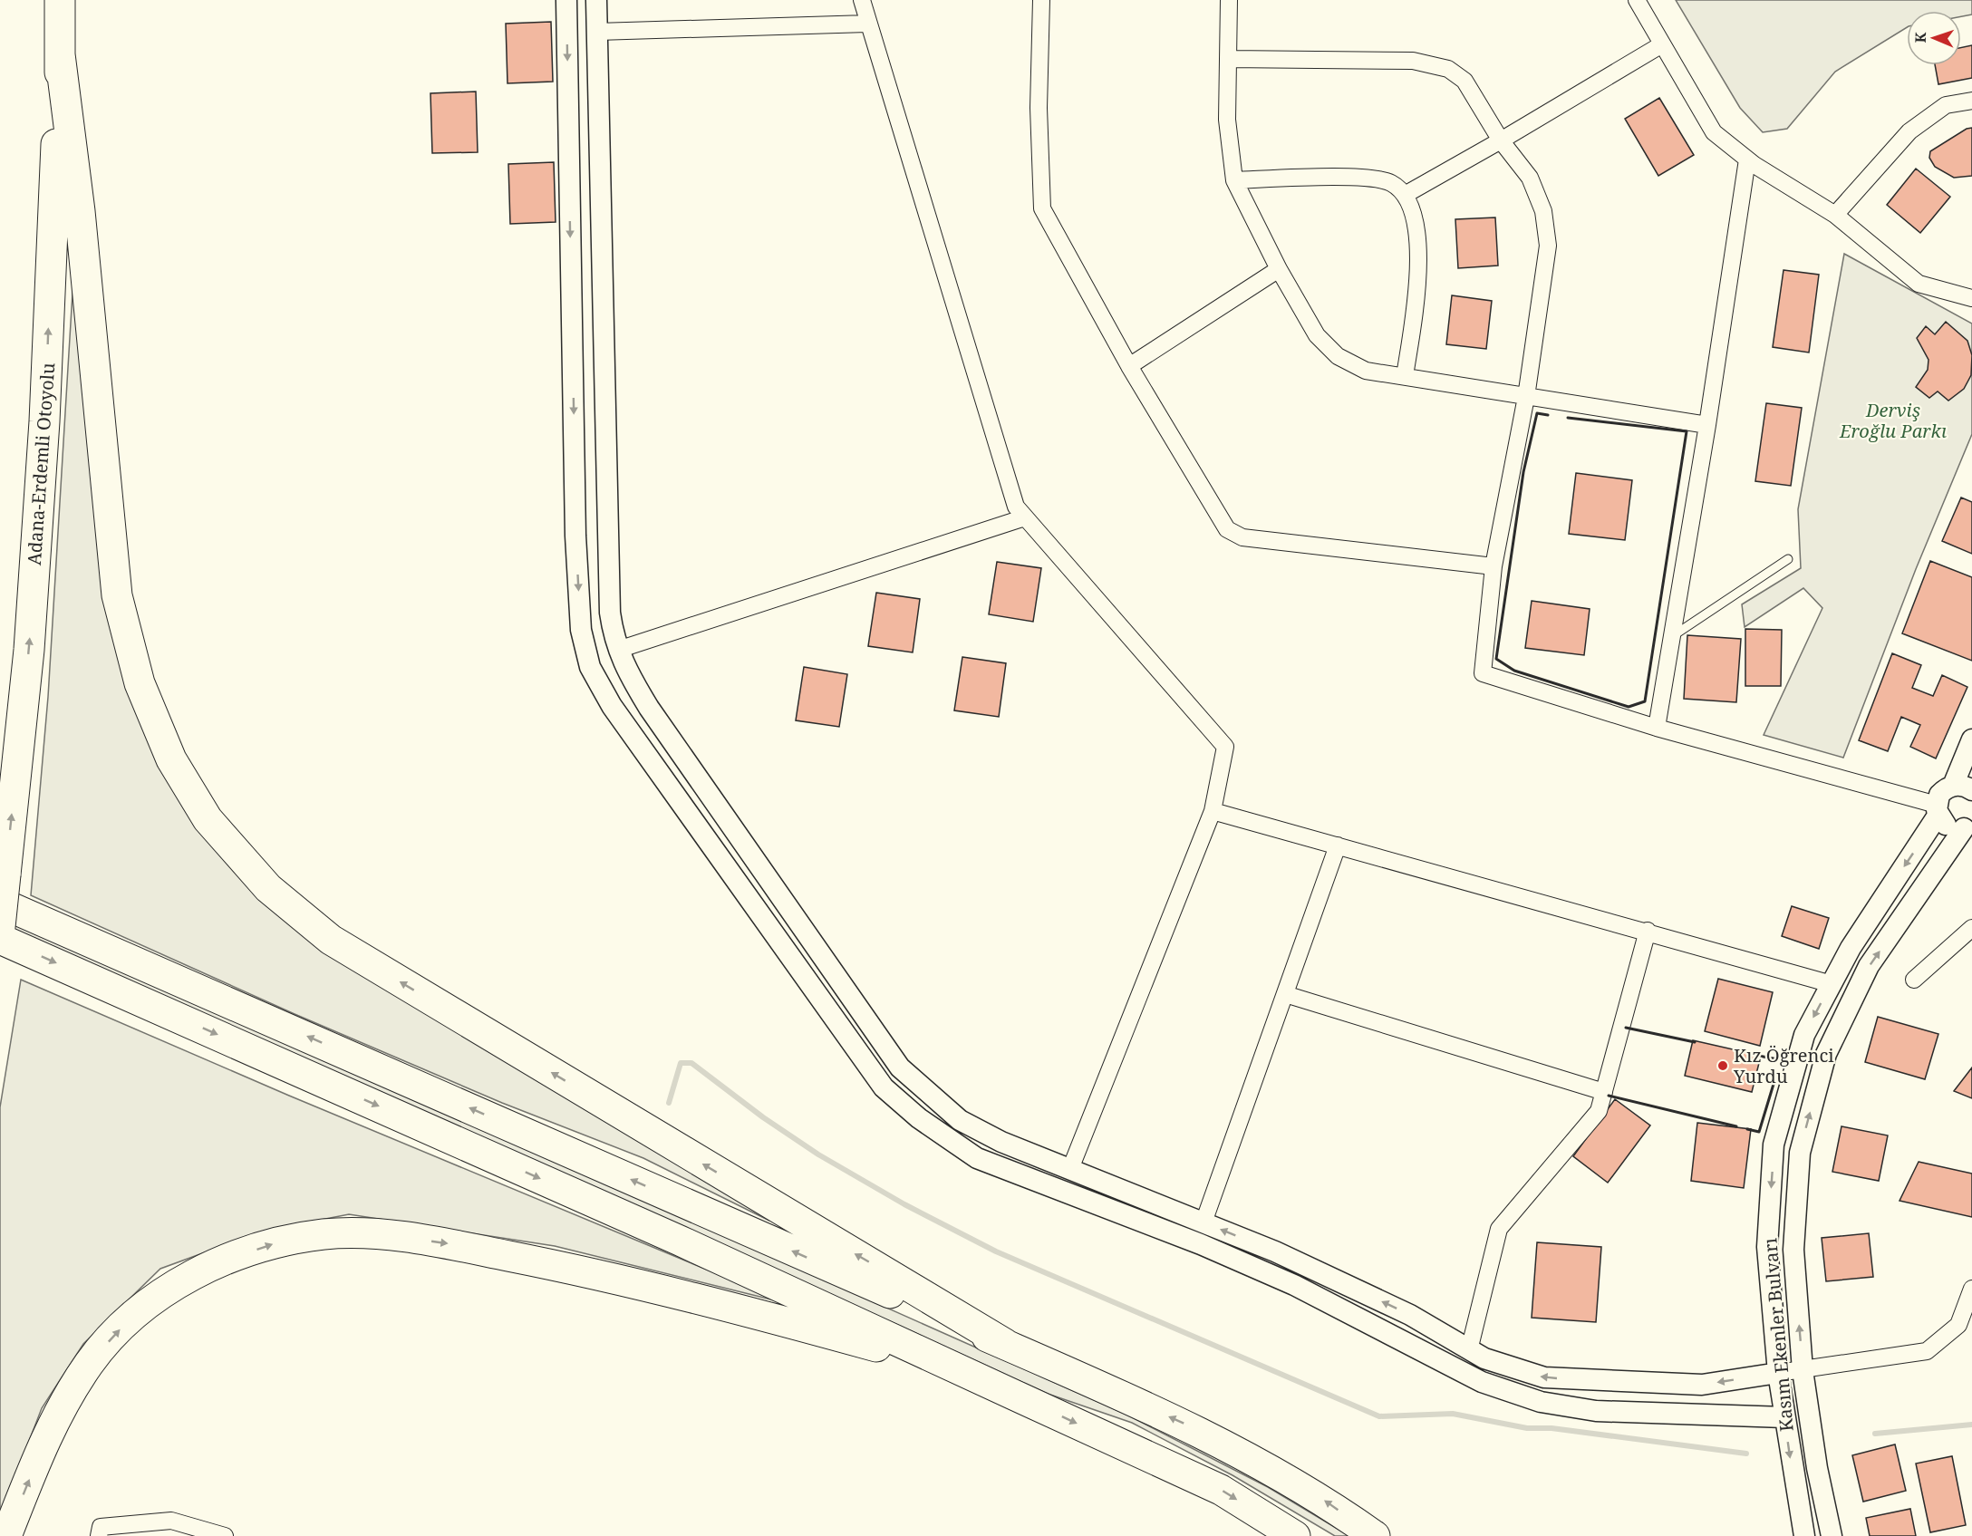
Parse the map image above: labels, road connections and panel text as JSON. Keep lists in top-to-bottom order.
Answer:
{
  "streets": {
    "highway": ["Adana-Erdemli Otoyolu"],
    "street": ["Kasım Ekenler Bulvarı"]
  },
  "one_way": ["Adana-Erdemli Otoyolu"],
  "parks": ["Derviş Eroğlu Parkı"],
  "places": ["Kız Öğrenci Yurdu"],
  "north": "left"
}
